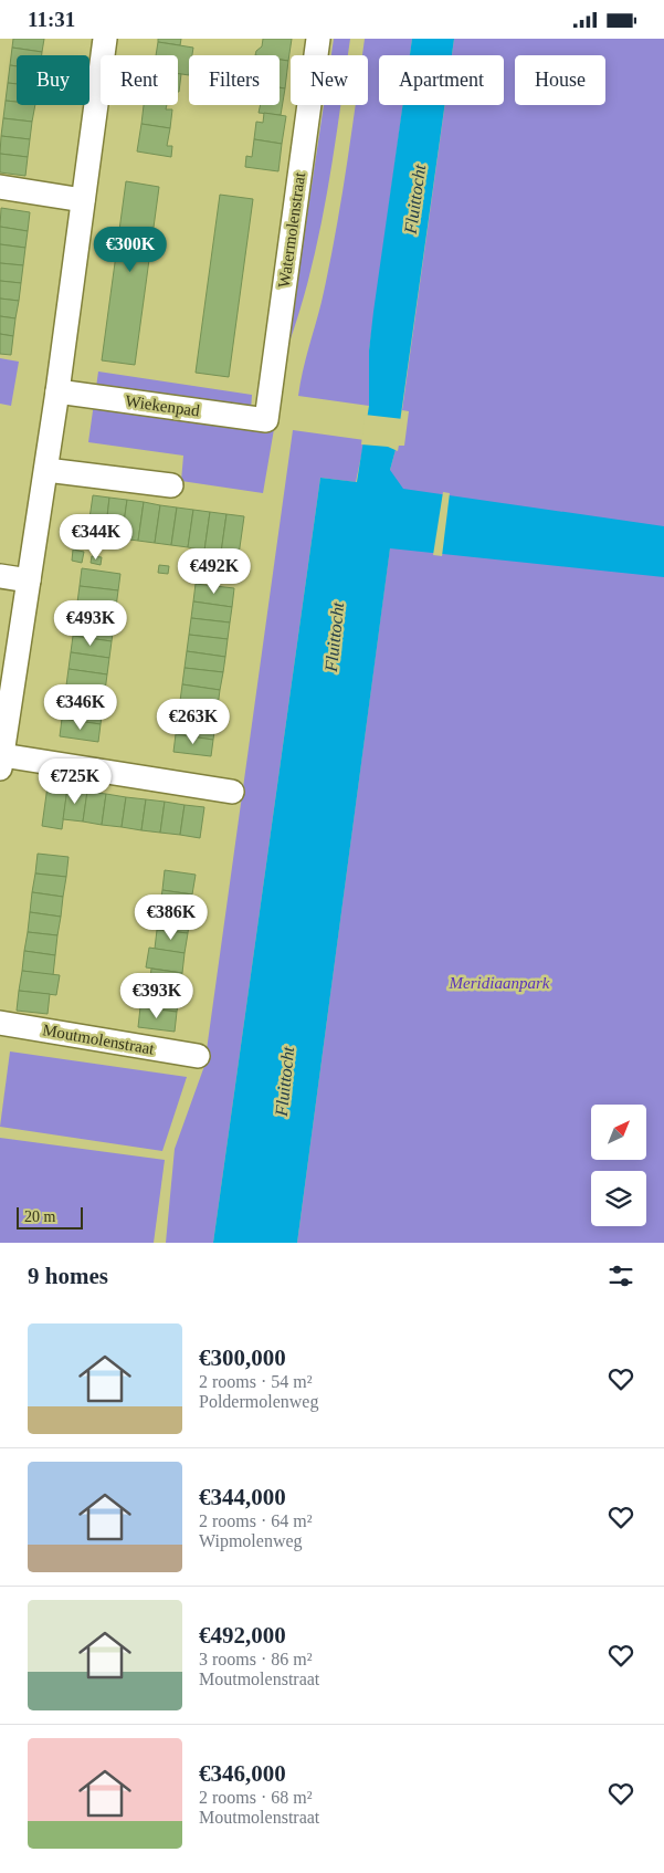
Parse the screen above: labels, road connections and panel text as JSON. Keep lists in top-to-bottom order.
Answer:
{
  "streets": {
    "street": ["Watermolenstraat", "Wiekenpad", "Moutmolenstraat"]
  },
  "crossings": [
    ["Watermolenstraat", "Wiekenpad"]
  ],
  "water": ["Fluittocht"],
  "parks": ["Meridiaanpark"],
  "scale_bar": "20 m",
  "north": "top right",
  "page": {
    "status": "11:31",
    "chip": [
      "Buy",
      "Rent",
      "Filters",
      "New",
      "Apartment",
      "House"
    ],
    "price": [
      "€300K",
      "€344K",
      "€492K",
      "€493K",
      "€346K",
      "€263K",
      "€725K",
      "€386K",
      "€393K"
    ],
    "scale": "20 m",
    "heading": "9 homes",
    "list": [
      {
        "name": "€300,000",
        "note": "2 rooms · 54 m² · Poldermolenweg"
      },
      {
        "name": "€344,000",
        "note": "2 rooms · 64 m² · Wipmolenweg"
      },
      {
        "name": "€492,000",
        "note": "3 rooms · 86 m² · Moutmolenstraat"
      },
      {
        "name": "€346,000",
        "note": "2 rooms · 68 m² · Moutmolenstraat"
      }
    ]
  }
}
